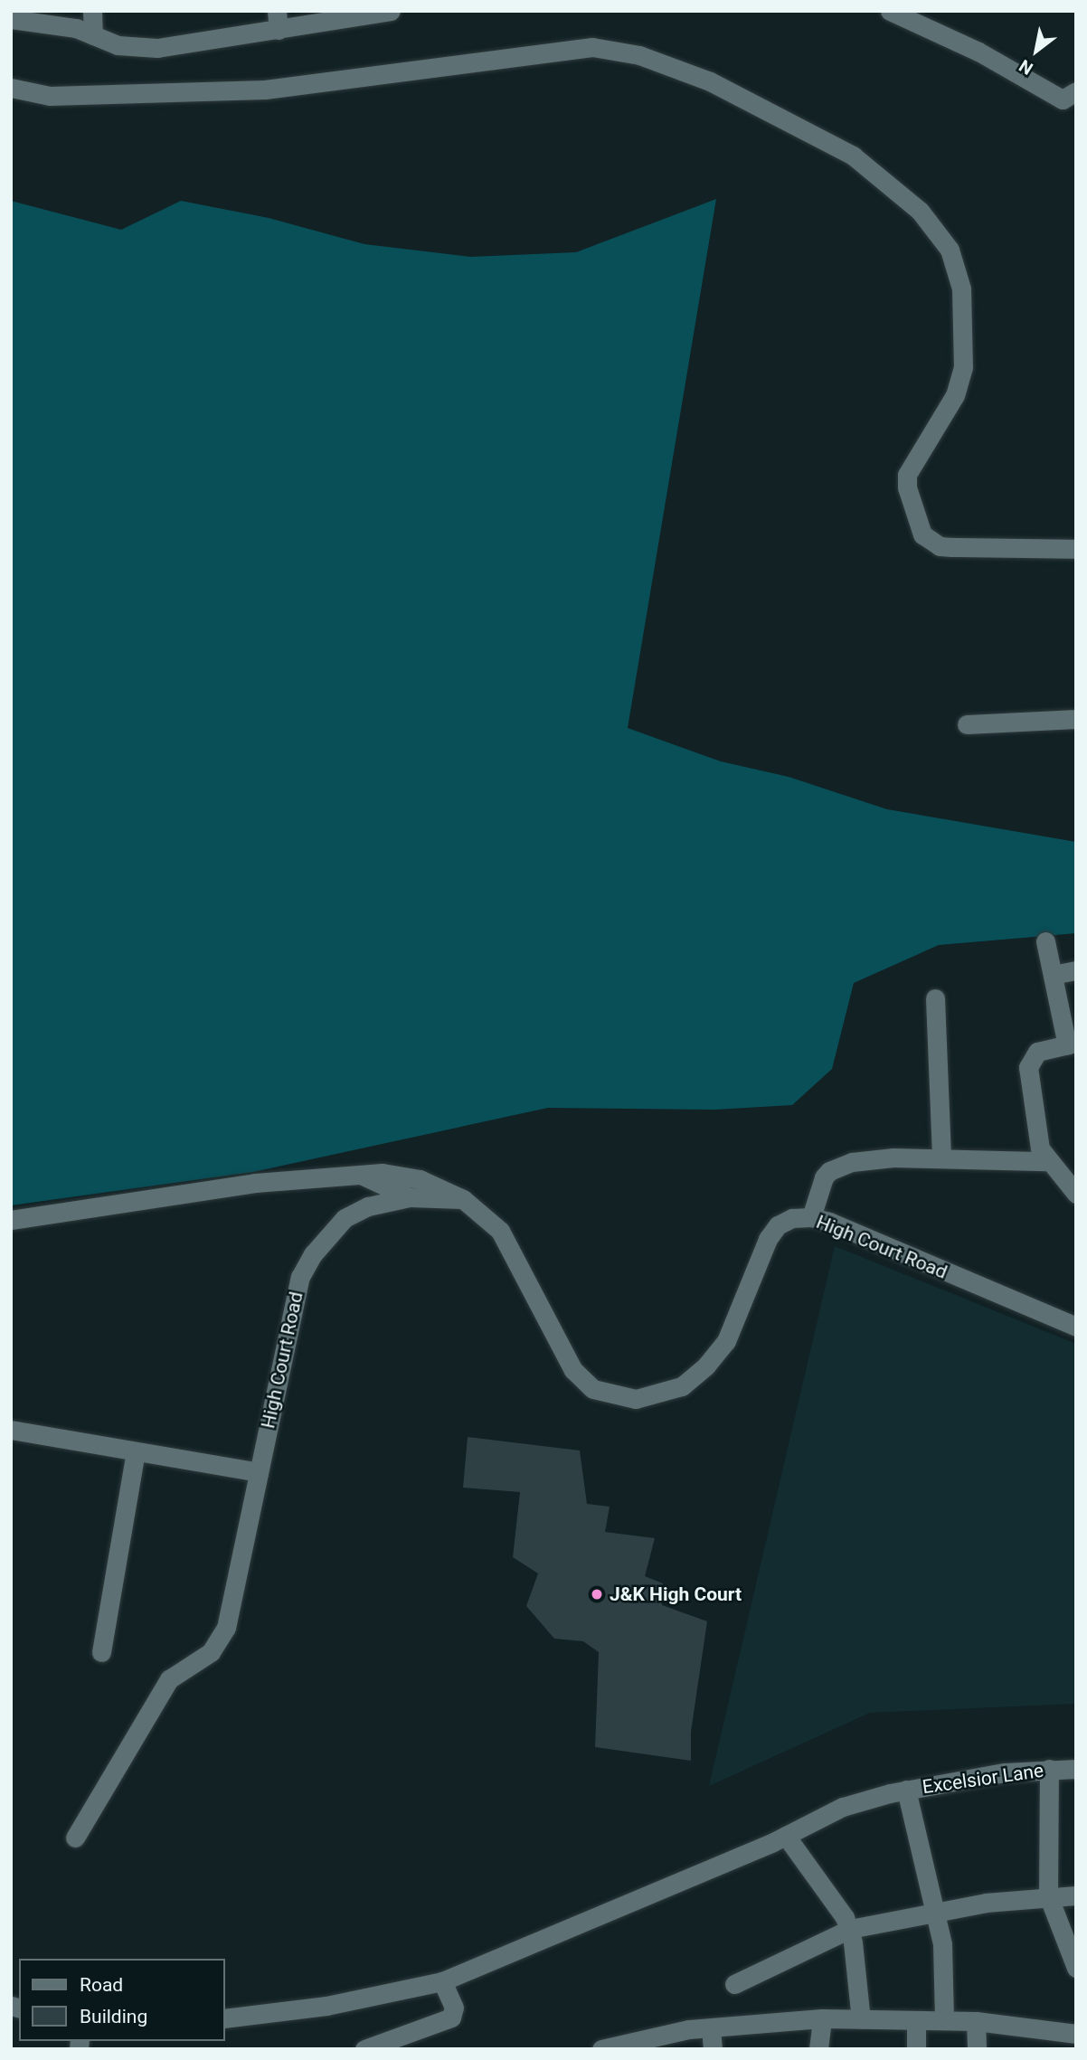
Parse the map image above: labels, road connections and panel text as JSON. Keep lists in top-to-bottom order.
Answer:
{
  "streets": {
    "street": ["High Court Road", "Excelsior Lane"]
  },
  "places": ["J&K High Court"],
  "legend": ["Road", "Building"],
  "north": "bottom left"
}
